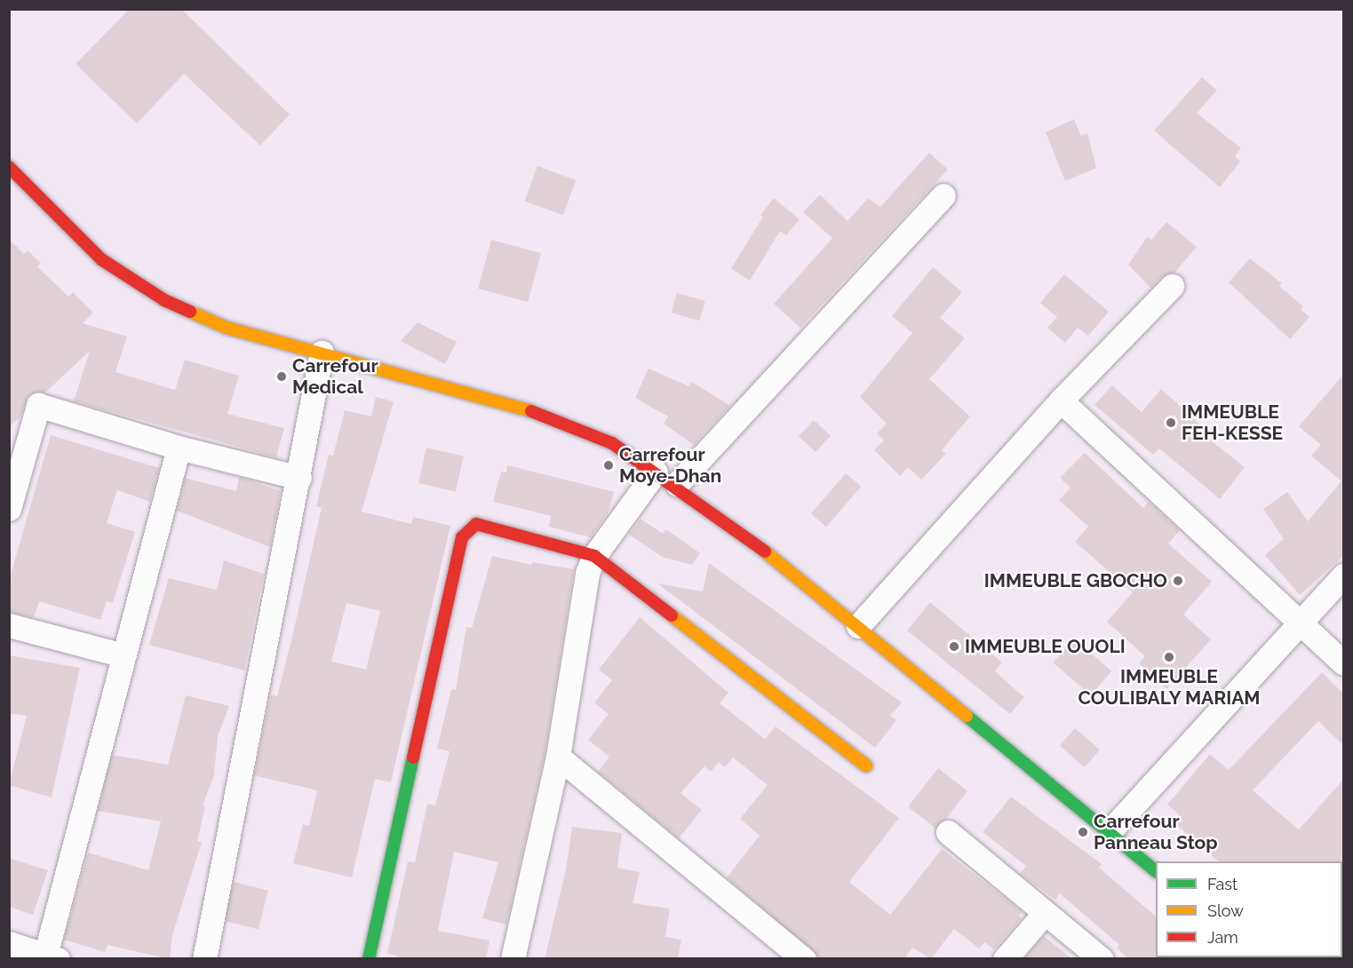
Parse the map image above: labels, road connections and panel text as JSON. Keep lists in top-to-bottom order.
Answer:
{
  "places": [
    "Carrefour Medical",
    "IMMEUBLE FEH-KESSE",
    "Carrefour Moye-Dhan",
    "IMMEUBLE GBOCHO",
    "IMMEUBLE OUOLI",
    "IMMEUBLE COULIBALY MARIAM",
    "Carrefour Panneau Stop"
  ],
  "legend": ["Fast", "Slow", "Jam"]
}
